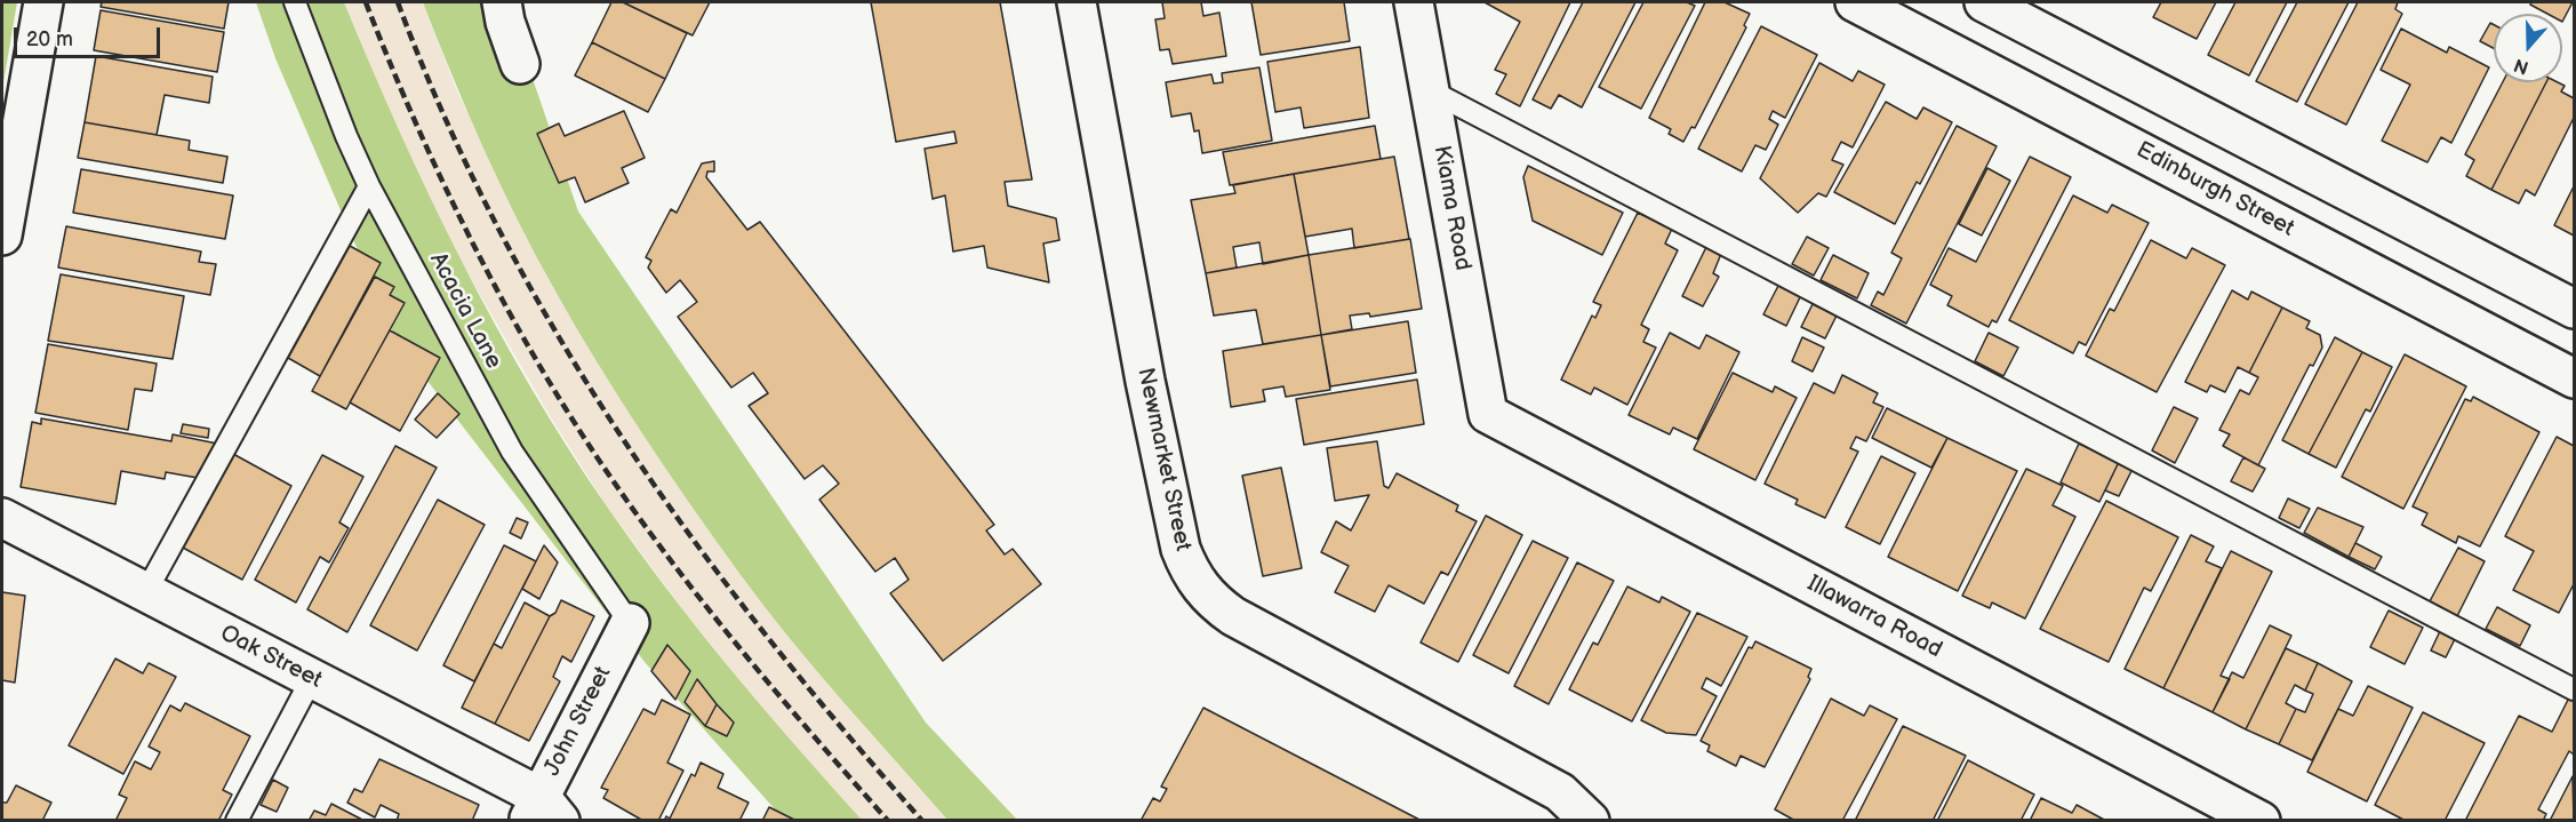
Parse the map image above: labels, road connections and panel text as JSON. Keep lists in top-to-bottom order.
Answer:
{
  "streets": {
    "street": [
      "Edinburgh Street",
      "Kiama Road",
      "Newmarket Street",
      "Illawarra Road",
      "Oak Street",
      "John Street"
    ],
    "lane": ["Acacia Lane"]
  },
  "crossings": [
    ["Kiama Road", "Illawarra Road"],
    ["Acacia Lane", "John Street"],
    ["Oak Street", "John Street"]
  ],
  "scale_bar": "20 m",
  "north": "bottom"
}
